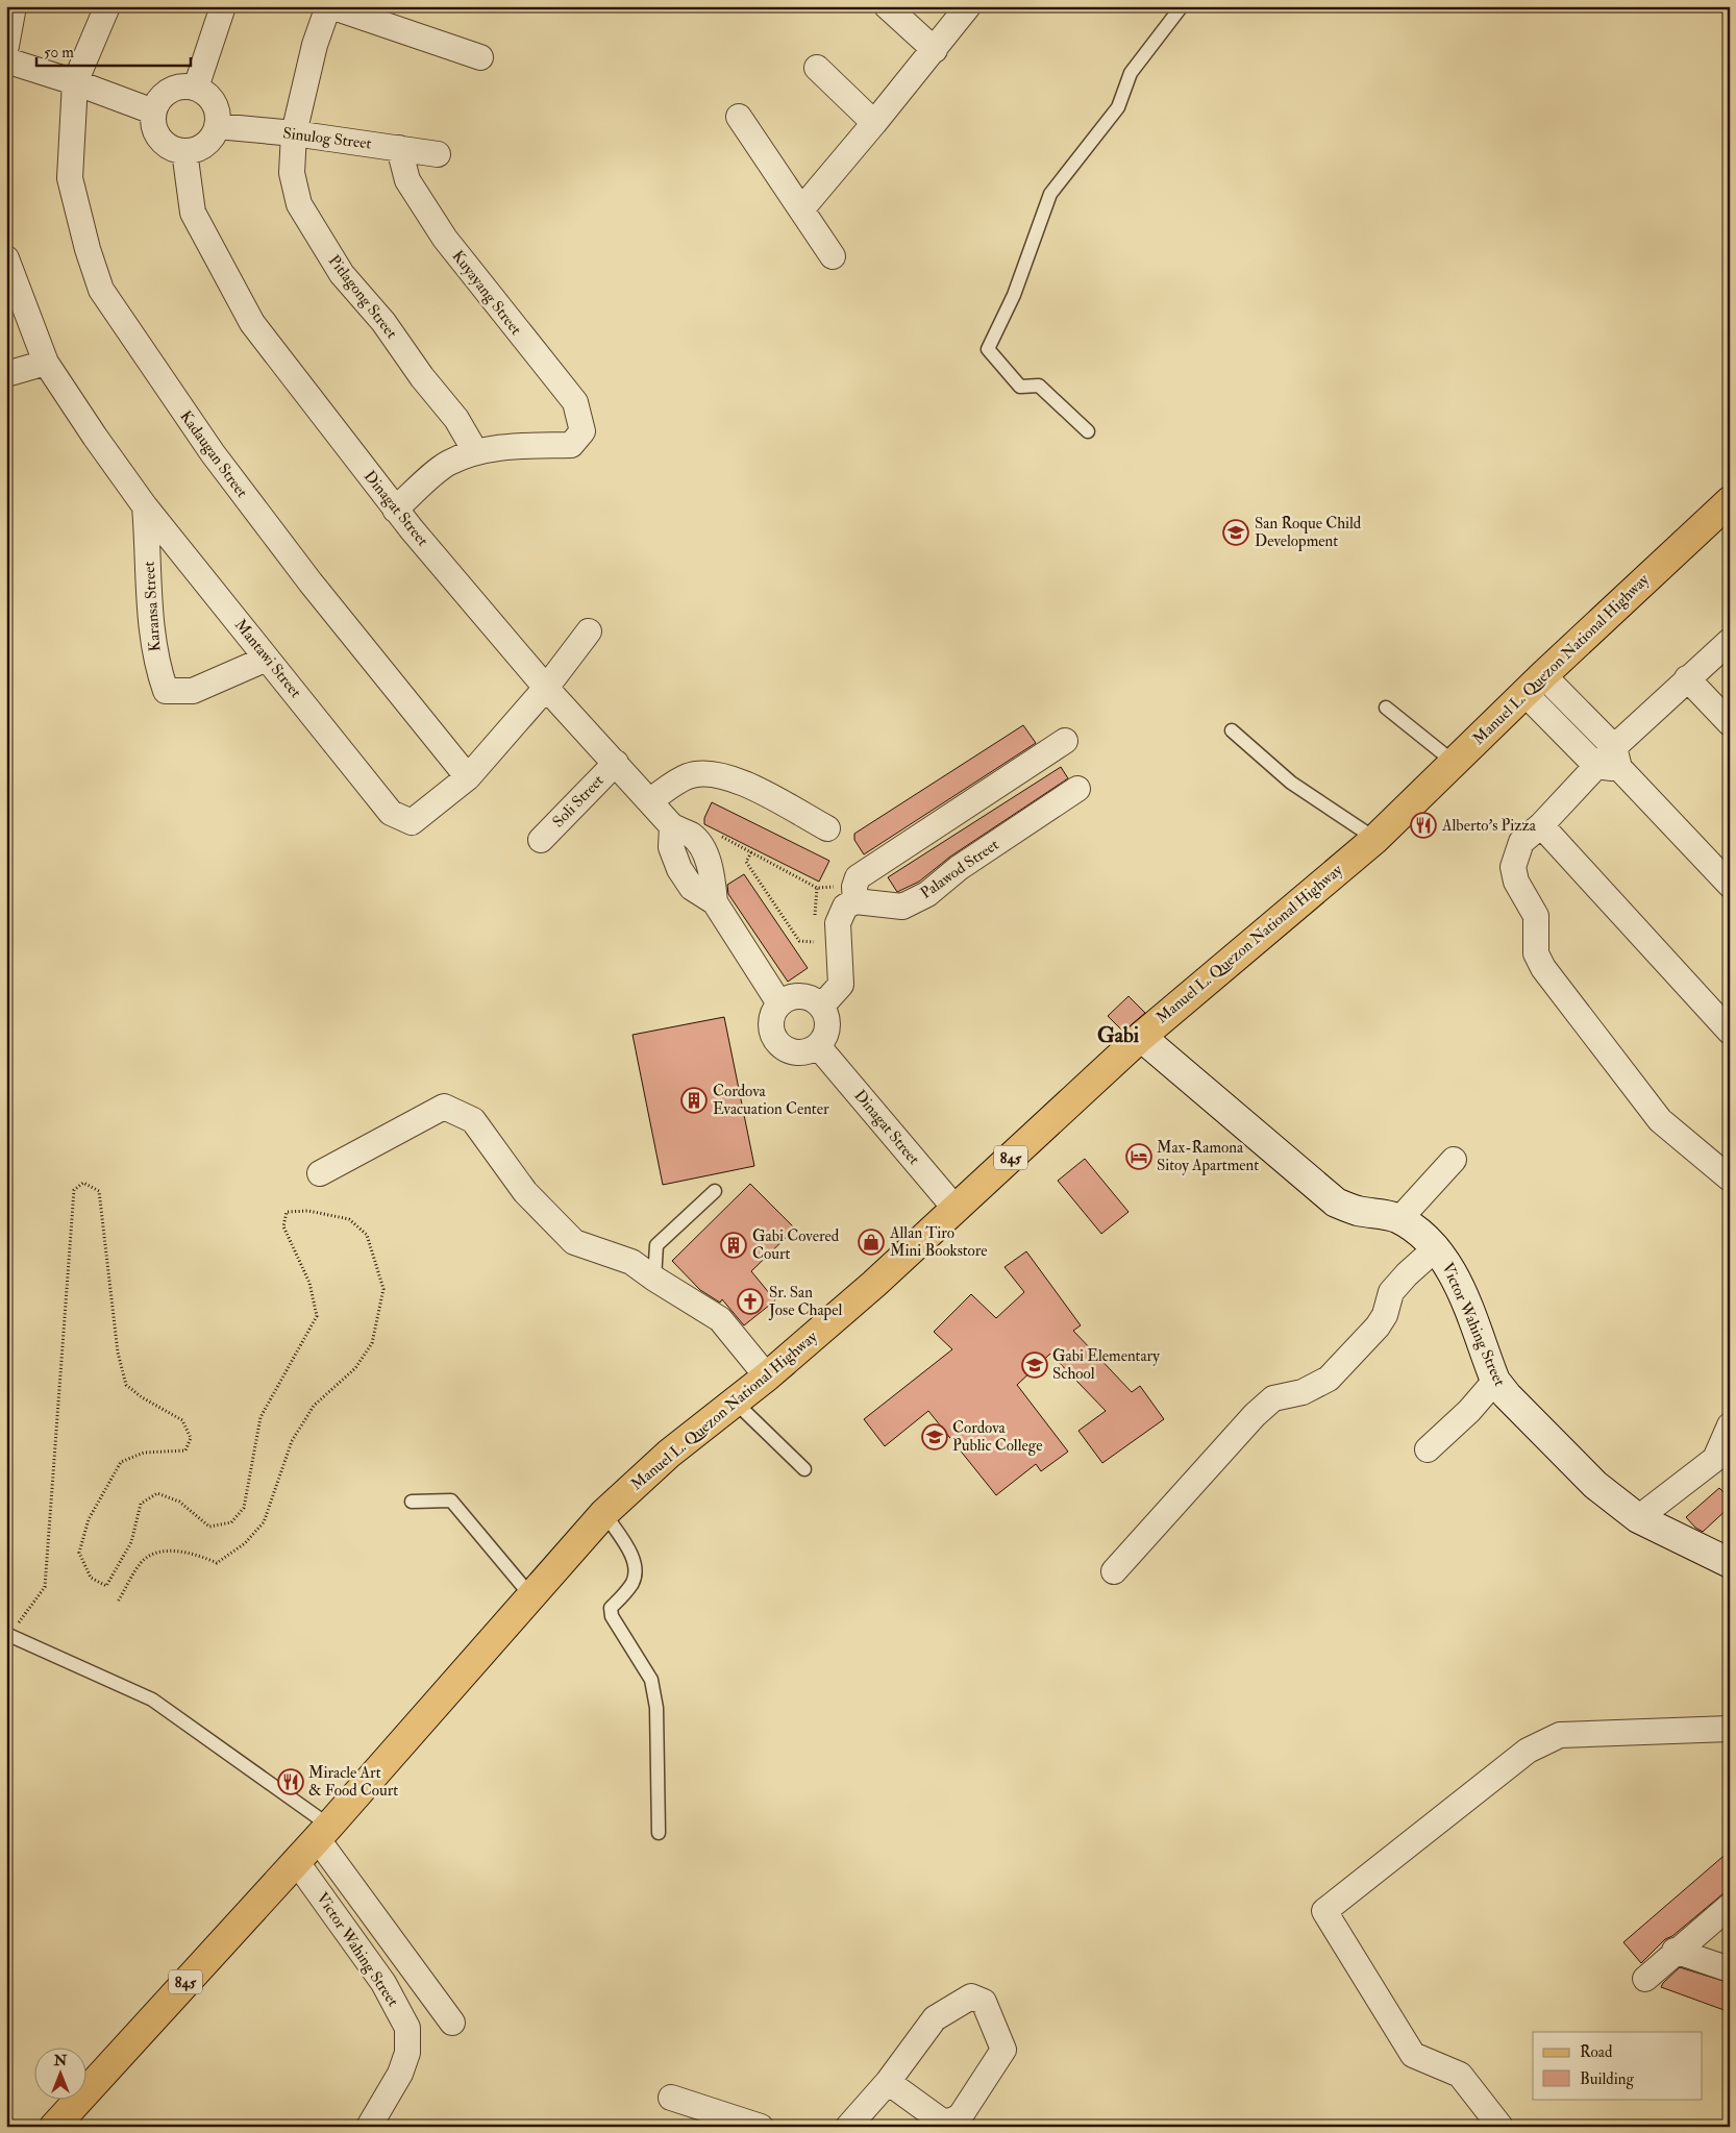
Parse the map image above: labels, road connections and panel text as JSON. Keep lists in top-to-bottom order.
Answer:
{
  "streets": {
    "main road": ["Manuel L. Quezon National Highway", "845"],
    "street": [
      "Sinulog Street",
      "Kuyayang Street",
      "Pitlagong Street",
      "Kadaugan Street",
      "Dinagat Street",
      "Karansa Street",
      "Mantawi Street",
      "Soli Street",
      "Palawod Street",
      "Victor Wahing Street"
    ]
  },
  "crossings": [
    ["Sinulog Street", "Kuyayang Street"],
    ["Sinulog Street", "Pitlagong Street"],
    ["Sinulog Street", "Dinagat Street"],
    ["Kuyayang Street", "Pitlagong Street"],
    ["Kadaugan Street", "Mantawi Street"],
    ["Dinagat Street", "Mantawi Street"],
    ["Dinagat Street", "Manuel L. Quezon National Highway"],
    ["Dinagat Street", "Soli Street"],
    ["Karansa Street", "Mantawi Street"],
    ["Manuel L. Quezon National Highway", "Victor Wahing Street"]
  ],
  "districts": ["Gabi"],
  "places": {
    "school or university": ["San Roque Child Development", "Gabi Elementary School", "Cordova Public College"],
    "restaurant": ["Alberto's Pizza", "Miracle Art & Food Court"],
    "building": ["Cordova Evacuation Center", "Gabi Covered Court"],
    "hotel": ["Max-Ramona Sitoy Apartment"],
    "shop": ["Allan Tiro Mini Bookstore"],
    "church": ["Sr. San Jose Chapel"]
  },
  "legend": ["Road", "Building"],
  "scale_bar": "50 m",
  "north": "top"
}
